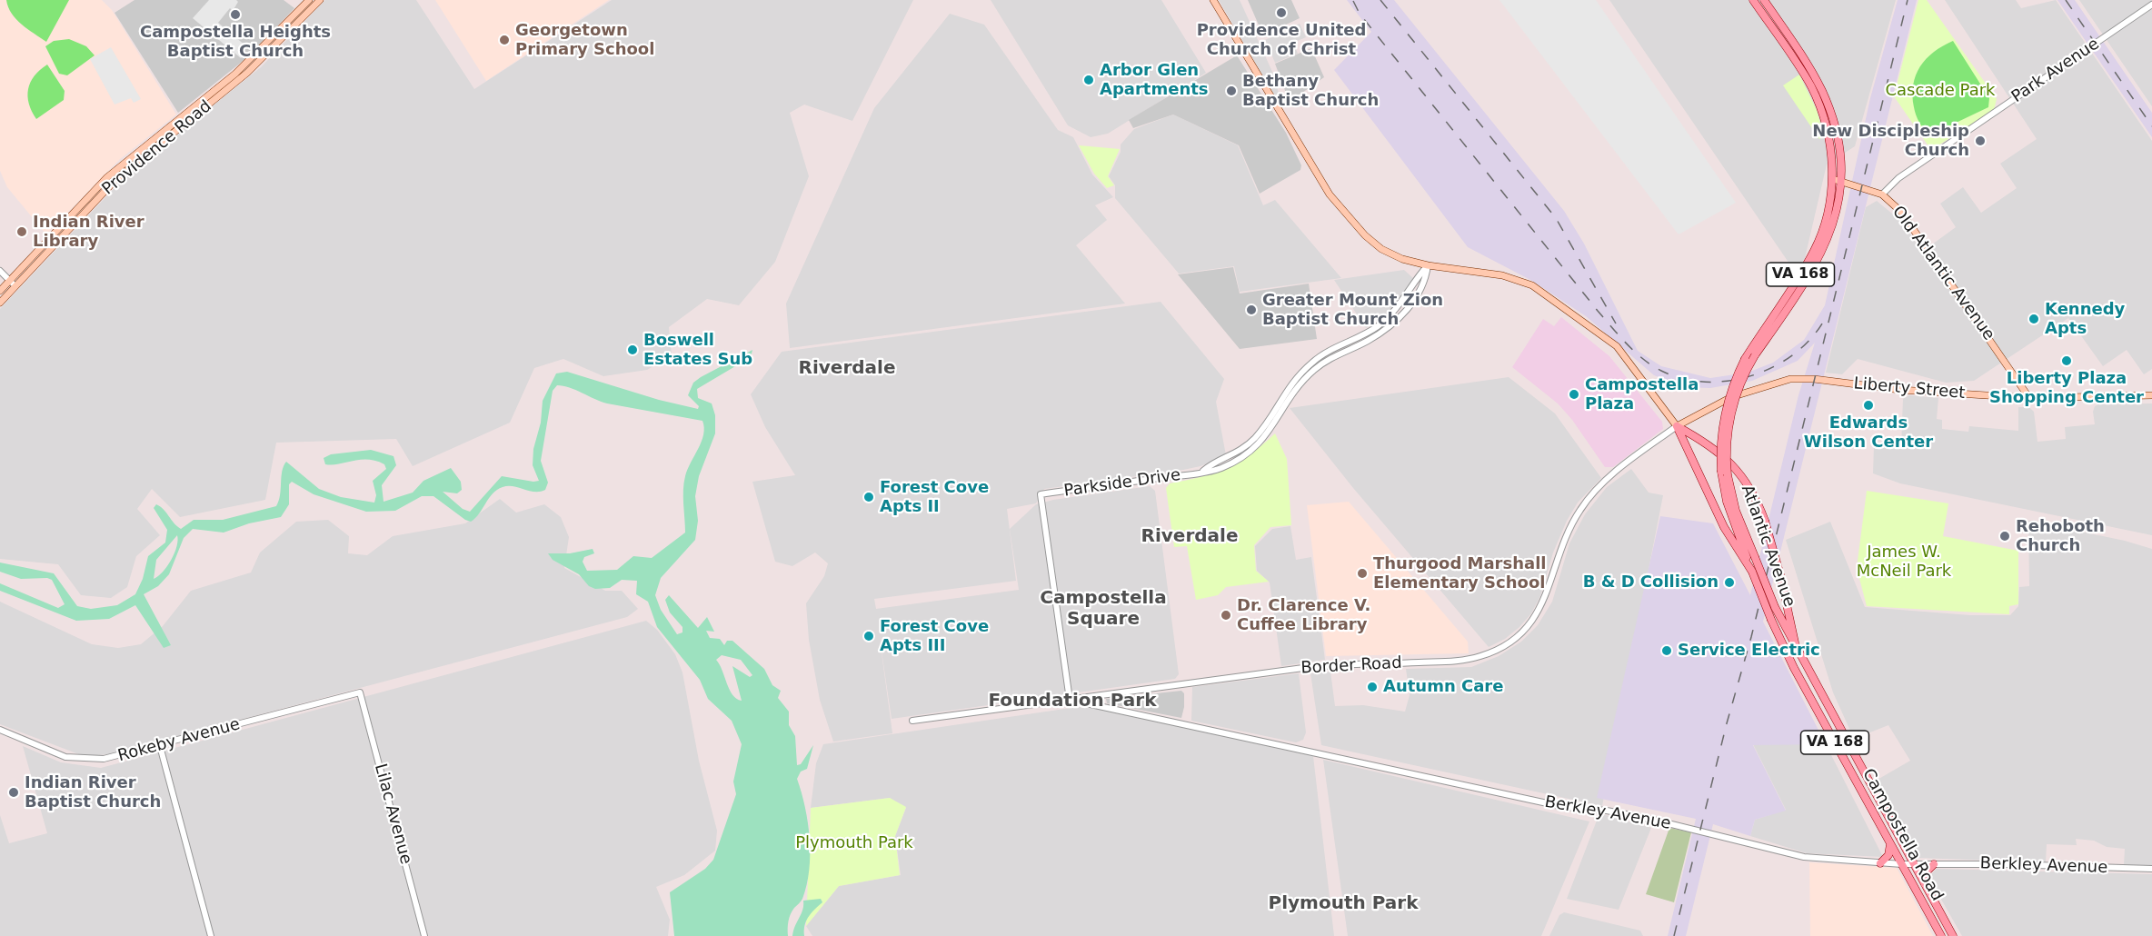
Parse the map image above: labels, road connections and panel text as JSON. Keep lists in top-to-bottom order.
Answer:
{
  "streets": {
    "main road": [
      "Providence Road",
      "Old Atlantic Avenue",
      "VA 168",
      "Liberty Street",
      "Atlantic Avenue",
      "Campostella Road"
    ],
    "street": [
      "Park Avenue",
      "Parkside Drive",
      "Border Road",
      "Rokeby Avenue",
      "Berkley Avenue",
      "Lilac Avenue"
    ]
  },
  "crossings": [
    ["Park Avenue", "Old Atlantic Avenue"],
    ["Old Atlantic Avenue", "Liberty Street"],
    ["Old Atlantic Avenue", "Atlantic Avenue"],
    ["Liberty Street", "Border Road"],
    ["Parkside Drive", "Border Road"],
    ["Parkside Drive", "Berkley Avenue"],
    ["Atlantic Avenue", "Campostella Road"],
    ["Border Road", "Berkley Avenue"],
    ["Rokeby Avenue", "Lilac Avenue"],
    ["Berkley Avenue", "Campostella Road"]
  ],
  "districts": [
    "Riverdale",
    "Riverdale",
    "Campostella Square",
    "Foundation Park",
    "Plymouth Park"
  ],
  "parks": ["Cascade Park", "James W. McNeil Park", "Plymouth Park"],
  "places": [
    "Providence United Church of Christ",
    "Campostella Heights Baptist Church",
    "Georgetown Primary School",
    "Arbor Glen Apartments",
    "Bethany Baptist Church",
    "New Discipleship Church",
    "Indian River Library",
    "Greater Mount Zion Baptist Church",
    "Kennedy Apts",
    "Boswell Estates Sub",
    "Liberty Plaza Shopping Center",
    "Campostella Plaza",
    "Edwards Wilson Center",
    "Forest Cove Apts II",
    "Rehoboth Church",
    "Thurgood Marshall Elementary School",
    "B & D Collision",
    "Dr. Clarence V. Cuffee Library",
    "Forest Cove Apts III",
    "Service Electric",
    "Autumn Care",
    "Indian River Baptist Church"
  ]
}
